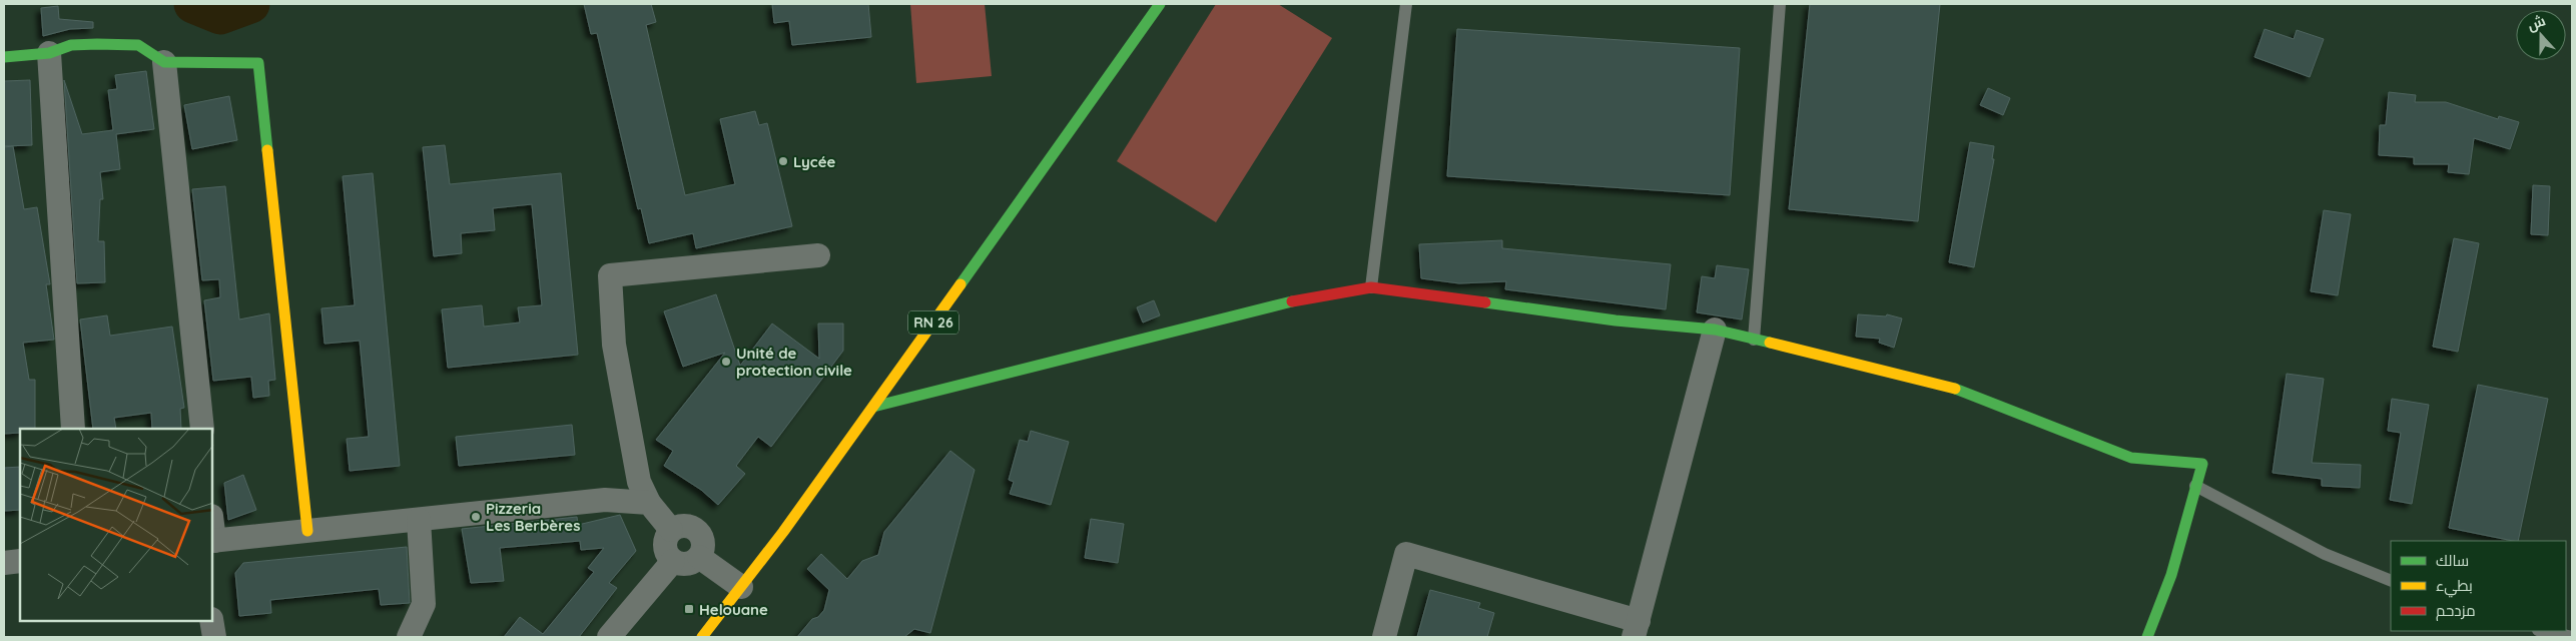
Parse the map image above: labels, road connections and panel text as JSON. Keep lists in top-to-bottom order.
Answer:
{
  "streets": {
    "street": ["RN 26"]
  },
  "places": {
    "other": ["Lycée", "Unité de protection civile", "Pizzeria Les Berbères"],
    "transit": ["Helouane"]
  },
  "legend": ["سالك", "بطيء", "مزدحم"],
  "north": "top"
}
